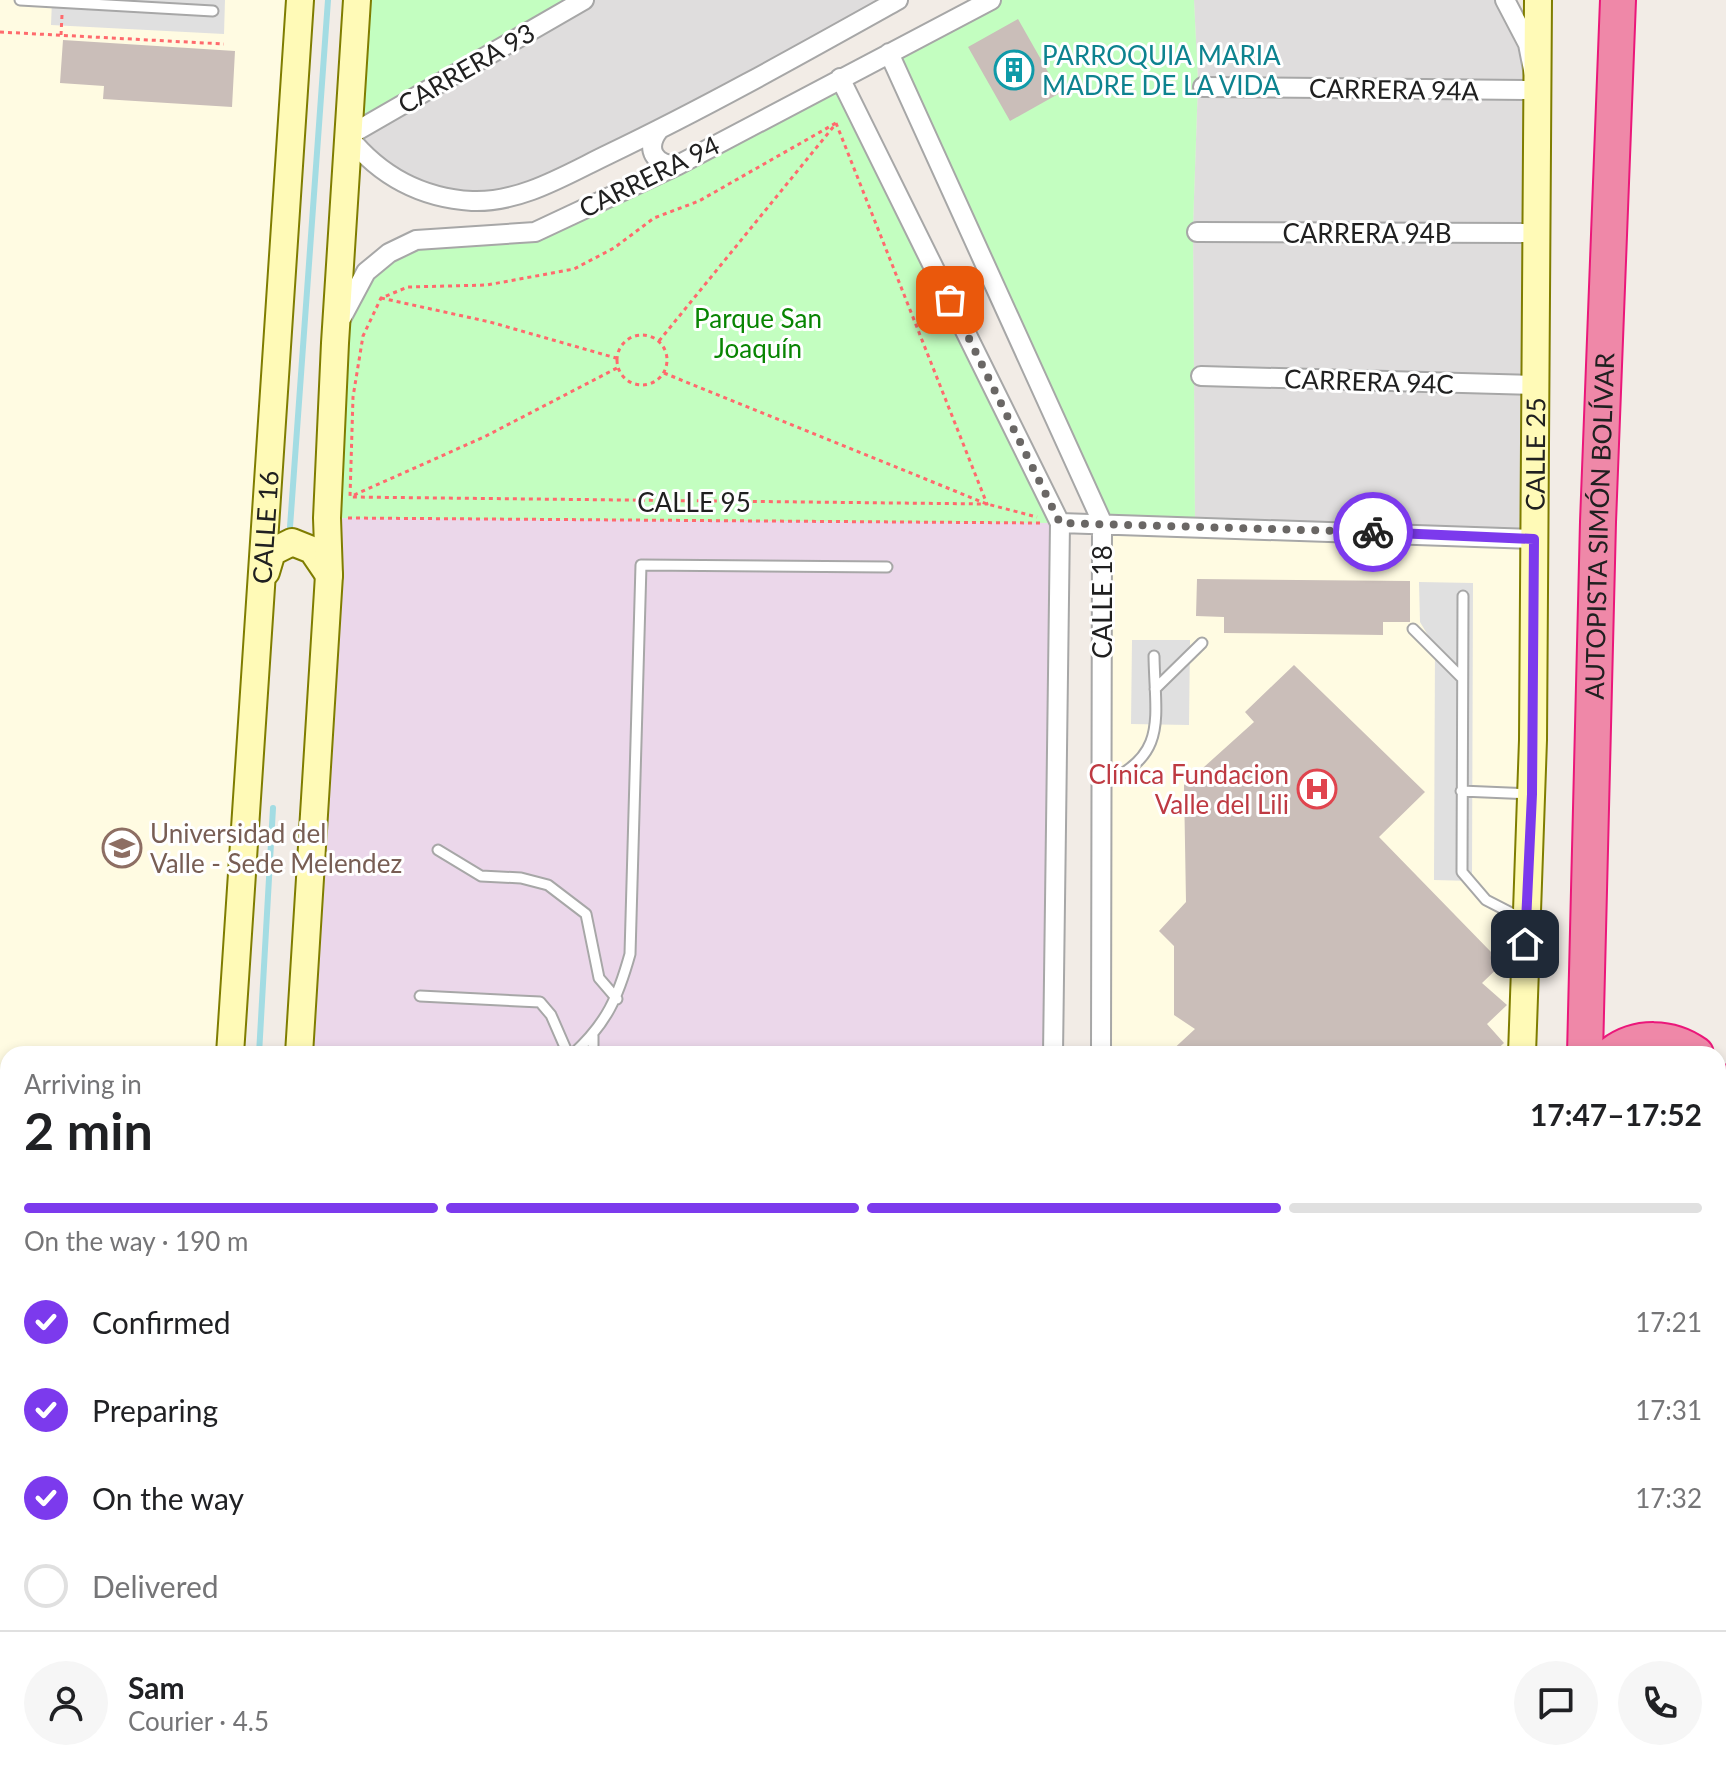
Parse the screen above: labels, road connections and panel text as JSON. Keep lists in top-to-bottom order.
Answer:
{
  "streets": {
    "highway": ["AUTOPISTA SIMÓN BOLÍVAR"],
    "street": [
      "CARRERA 93",
      "CARRERA 94A",
      "CARRERA 94",
      "CARRERA 94B",
      "CARRERA 94C",
      "CALLE 25",
      "CALLE 16",
      "CALLE 18"
    ],
    "path": ["CALLE 95"]
  },
  "crossings": [
    ["CARRERA 93", "CARRERA 94"],
    ["CARRERA 94A", "CALLE 25"],
    ["CARRERA 94", "CALLE 18"],
    ["CARRERA 94B", "CALLE 25"],
    ["CARRERA 94C", "CALLE 25"],
    ["CALLE 95", "CALLE 18"]
  ],
  "parks": ["Parque San Joaquín"],
  "places": {
    "building": ["PARROQUIA MARIA MADRE DE LA VIDA"],
    "hospital": ["Clínica Fundacion Valle del Lili"],
    "school or university": ["Universidad del Valle - Sede Melendez"]
  },
  "page": {
    "heading": ["2 min", "Arriving in", "17:47–17:52"],
    "panel": ["Sam", "Courier · 4.5"],
    "bar": "On the way · 190 m",
    "list": [
      ["Confirmed", "17:21"],
      ["Preparing", "17:31"],
      ["On the way", "17:32"],
      "Delivered"
    ]
  }
}
